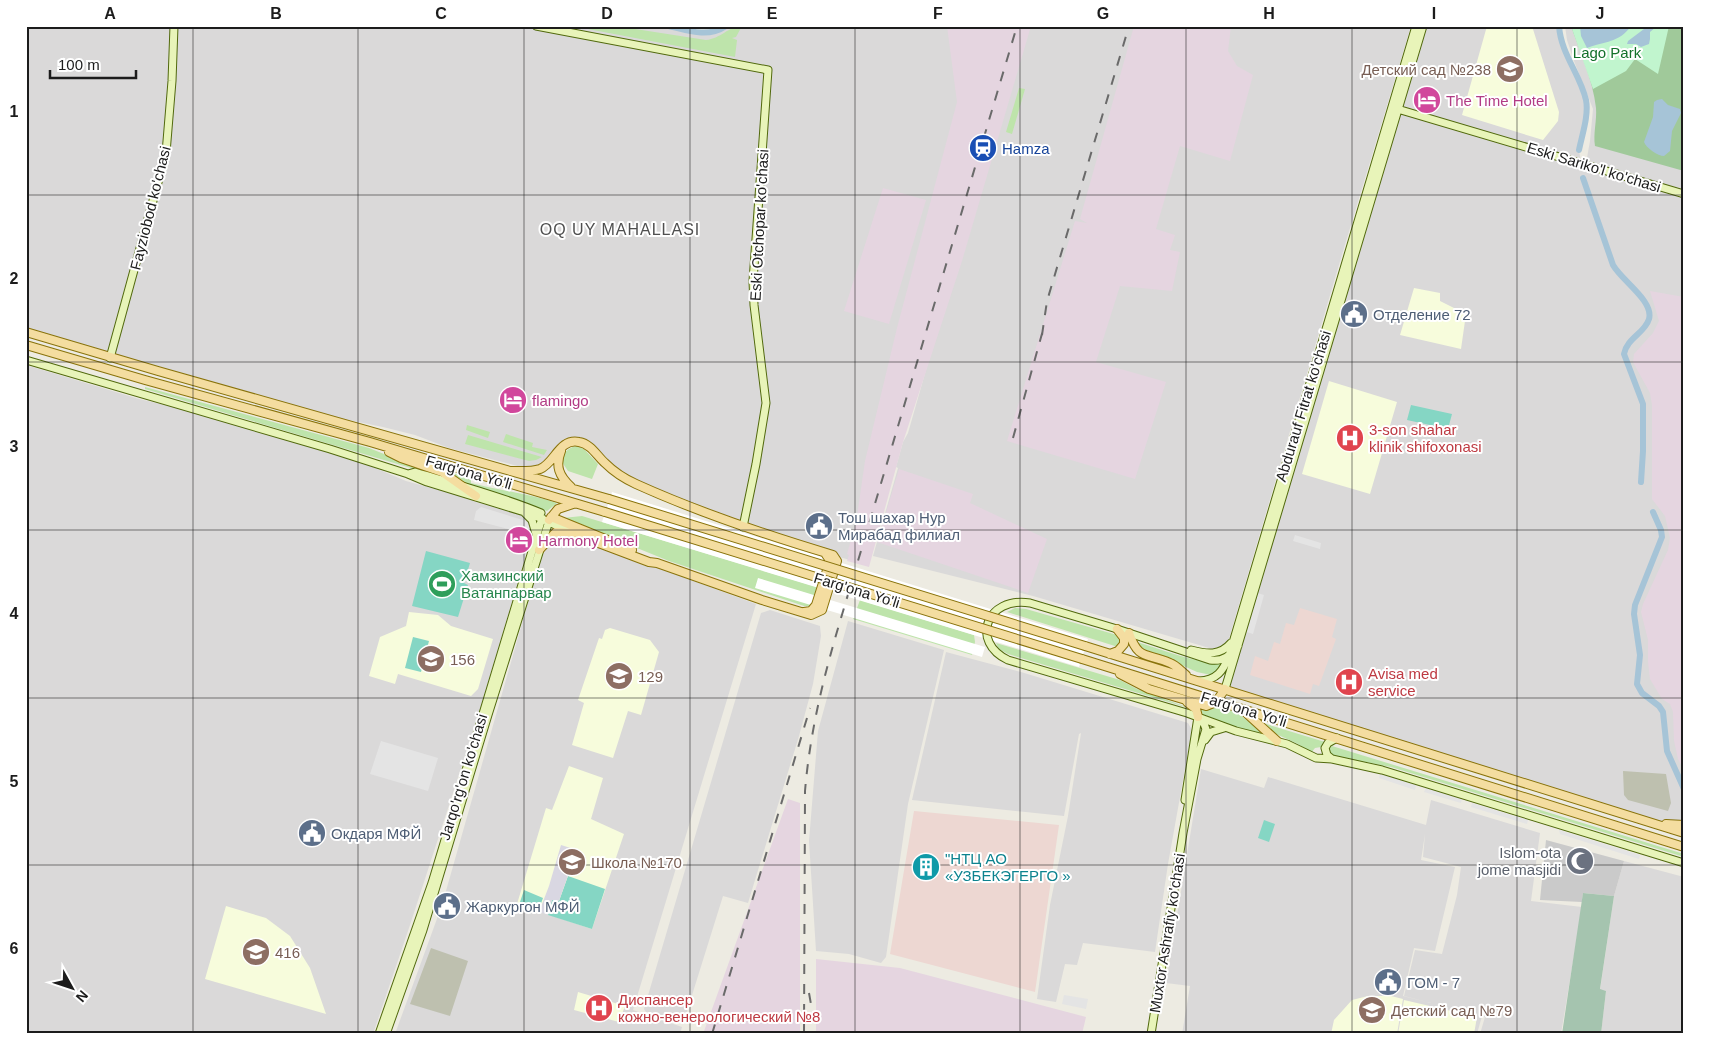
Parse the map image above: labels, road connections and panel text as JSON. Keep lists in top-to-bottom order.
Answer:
{
  "streets": {
    "main road": [
      "Eski Sariko'l ko'chasi",
      "Fayziobod ko'chasi",
      "Eski Otchopar ko'chasi",
      "Abdurauf Fitrat ko'chasi",
      "Farg'ona Yo'li",
      "Jarqo'rg'on ko'chasi",
      "Muxtor Ashrafiy ko'chasi"
    ]
  },
  "crossings": [
    ["Eski Sariko'l ko'chasi", "Abdurauf Fitrat ko'chasi"],
    ["Fayziobod ko'chasi", "Farg'ona Yo'li"],
    ["Abdurauf Fitrat ko'chasi", "Farg'ona Yo'li"],
    ["Farg'ona Yo'li", "Jarqo'rg'on ko'chasi"]
  ],
  "districts": ["OQ UY MAHALLASI"],
  "parks": ["Lago Park"],
  "places": {
    "school or university": [
      "Детский сад №238",
      "156",
      "129",
      "Школа №170",
      "416",
      "Детский сад №79"
    ],
    "hotel": ["The Time Hotel", "flamingo", "Harmony Hotel"],
    "station": ["Hamza"],
    "public building": [
      "Отделение 72",
      "Тош шахар Нур Мирабад филиал",
      "Окдаря МФЙ",
      "Жаркургон МФЙ",
      "ГОМ - 7"
    ],
    "hospital": ["3-son shahar klinik shifoxonasi", "Avisa med service", "Диспансер кожно-венерологический №8"],
    "sports": ["Хамзинский Ватанпарвар"],
    "mosque": ["Islom-ota jome masjidi"],
    "building": ["\"НТЦ АО «УЗБЕКЭГЕРГО »"]
  },
  "scale_bar": "100 m",
  "north": "bottom right",
  "grid": {
    "columns": [
      "A",
      "B",
      "C",
      "D",
      "E",
      "F",
      "G",
      "H",
      "I",
      "J"
    ],
    "rows": [
      "1",
      "2",
      "3",
      "4",
      "5",
      "6"
    ]
  }
}
